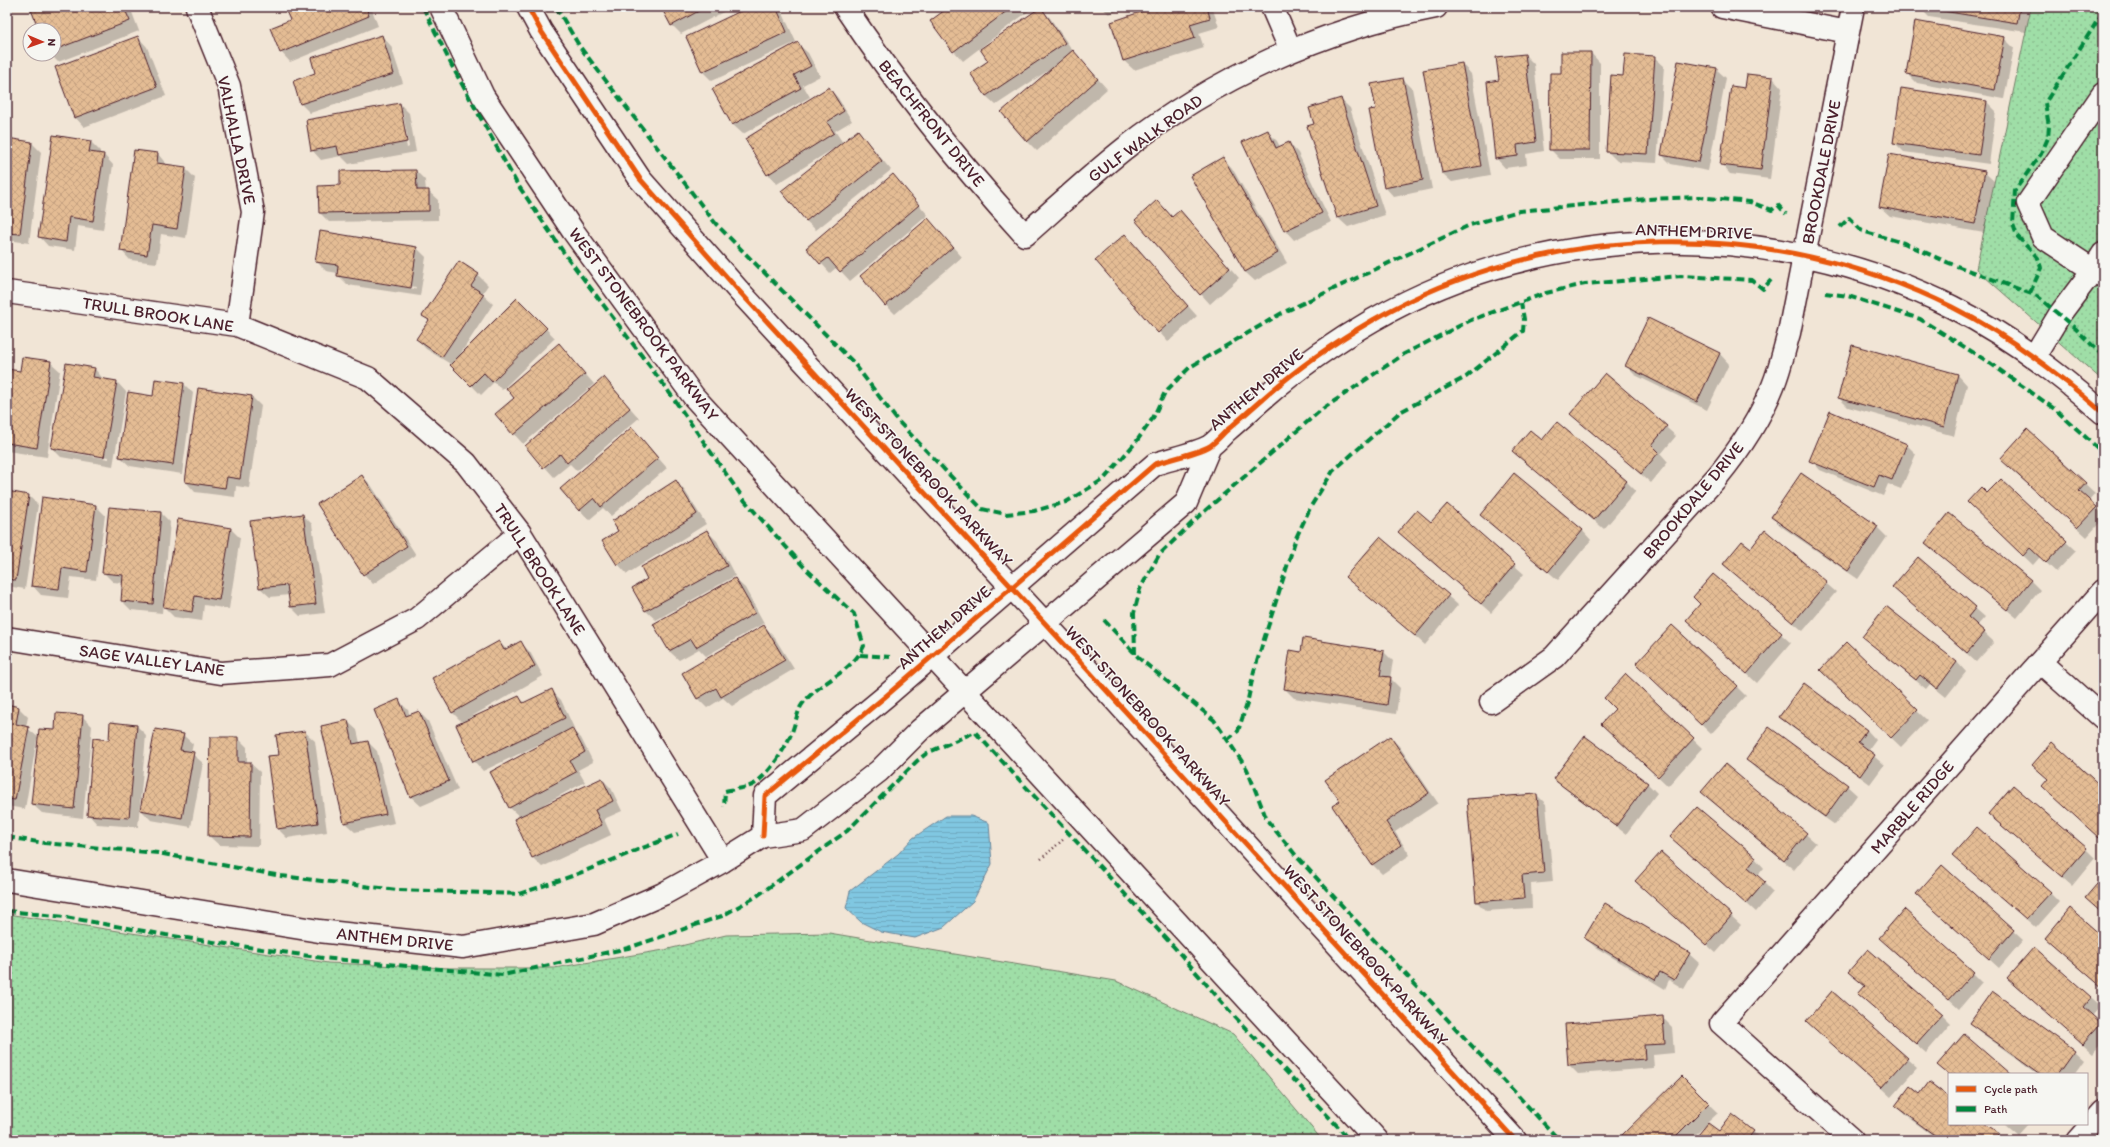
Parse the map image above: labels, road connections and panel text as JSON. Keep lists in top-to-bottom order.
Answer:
{
  "streets": {
    "street": [
      "BEACHFRONT DRIVE",
      "GULF WALK ROAD",
      "VALHALLA DRIVE",
      "BROOKDALE DRIVE",
      "ANTHEM DRIVE",
      "TRULL BROOK LANE",
      "WEST STONEBROOK PARKWAY",
      "SAGE VALLEY LANE",
      "MARBLE RIDGE"
    ]
  },
  "crossings": [
    ["BEACHFRONT DRIVE", "GULF WALK ROAD"],
    ["VALHALLA DRIVE", "TRULL BROOK LANE"],
    ["BROOKDALE DRIVE", "ANTHEM DRIVE"],
    ["ANTHEM DRIVE", "TRULL BROOK LANE"],
    ["ANTHEM DRIVE", "WEST STONEBROOK PARKWAY"],
    ["TRULL BROOK LANE", "SAGE VALLEY LANE"]
  ],
  "legend": ["Cycle path", "Path"],
  "north": "right"
}
